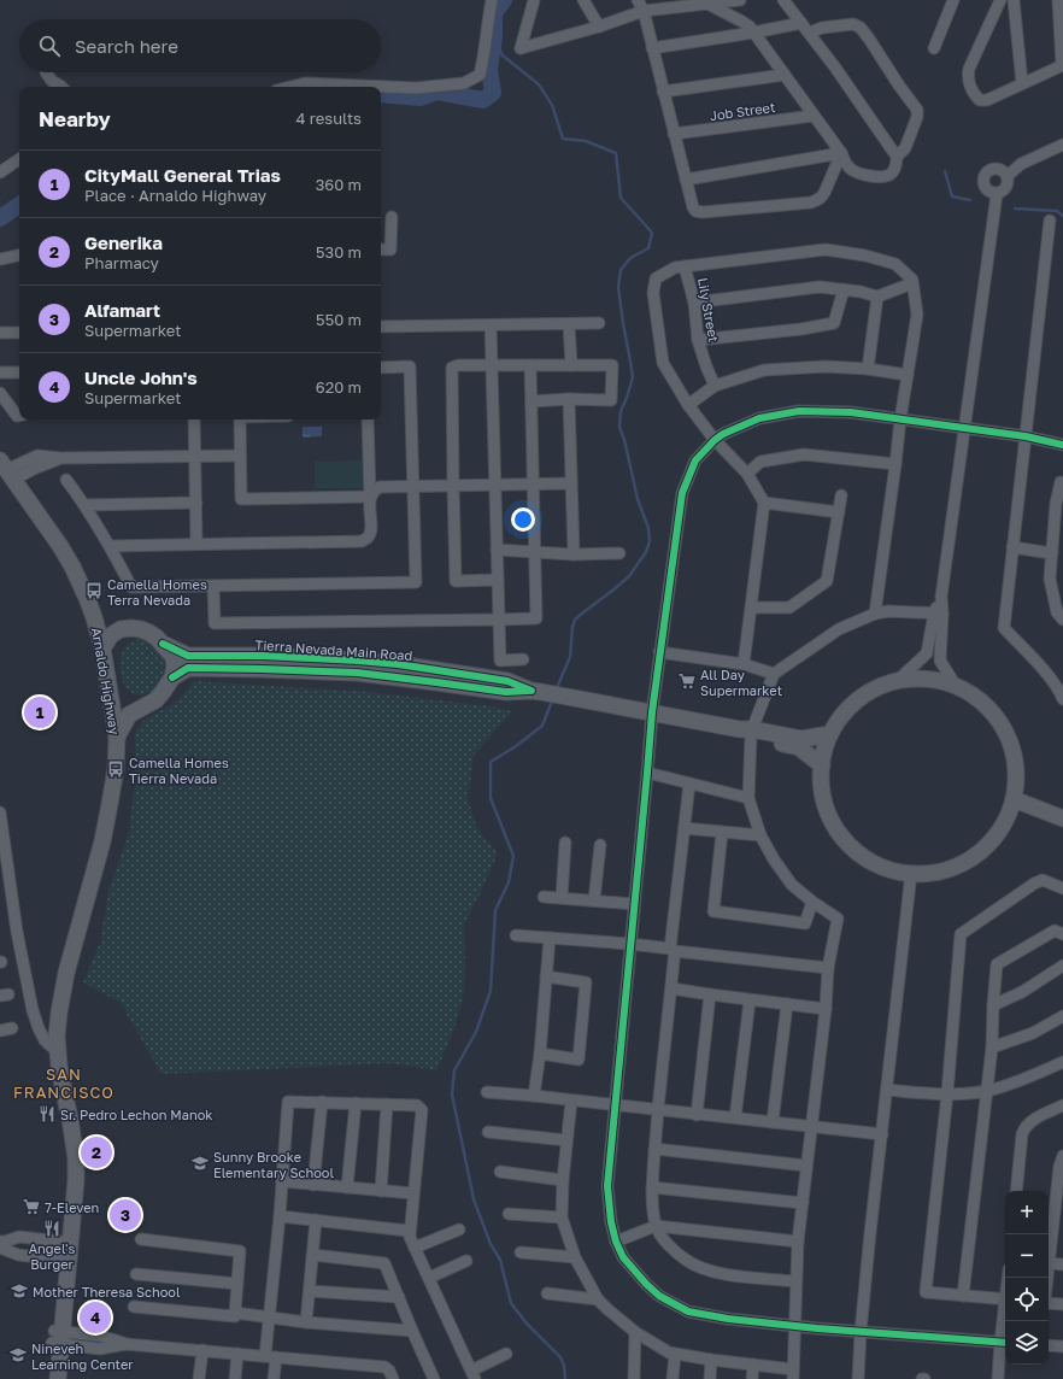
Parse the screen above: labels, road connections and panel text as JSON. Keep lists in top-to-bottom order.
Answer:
{
  "streets": {
    "street": [
      "Job Street",
      "Lily Street",
      "Tierra Nevada Main Road",
      "Arnaldo Highway"
    ]
  },
  "crossings": [
    ["Tierra Nevada Main Road", "Arnaldo Highway"]
  ],
  "districts": ["SAN FRANCISCO"],
  "places": {
    "bus stop": ["Camella Homes Terra Nevada", "Camella Homes Tierra Nevada"],
    "supermarket": ["All Day Supermarket", "7-Eleven"],
    "restaurant": ["Sr. Pedro Lechon Manok", "Angel's Burger"],
    "school or university": ["Sunny Brooke Elementary School", "Mother Theresa School", "Nineveh Learning Center"]
  },
  "page": {
    "search": "Search here",
    "heading": ["Nearby", "4 results"],
    "list": [
      {
        "mark": "1",
        "name": "CityMall General Trias",
        "note": "Place · Arnaldo Highway",
        "value": "360 m"
      },
      {
        "mark": "2",
        "name": "Generika",
        "note": "Pharmacy",
        "value": "530 m"
      },
      {
        "mark": "3",
        "name": "Alfamart",
        "note": "Supermarket",
        "value": "550 m"
      },
      {
        "mark": "4",
        "name": "Uncle John's",
        "note": "Supermarket",
        "value": "620 m"
      }
    ],
    "pins": [
      "1",
      "2",
      "3",
      "4"
    ],
    "map_buttons": ["+", "−"]
  }
}
